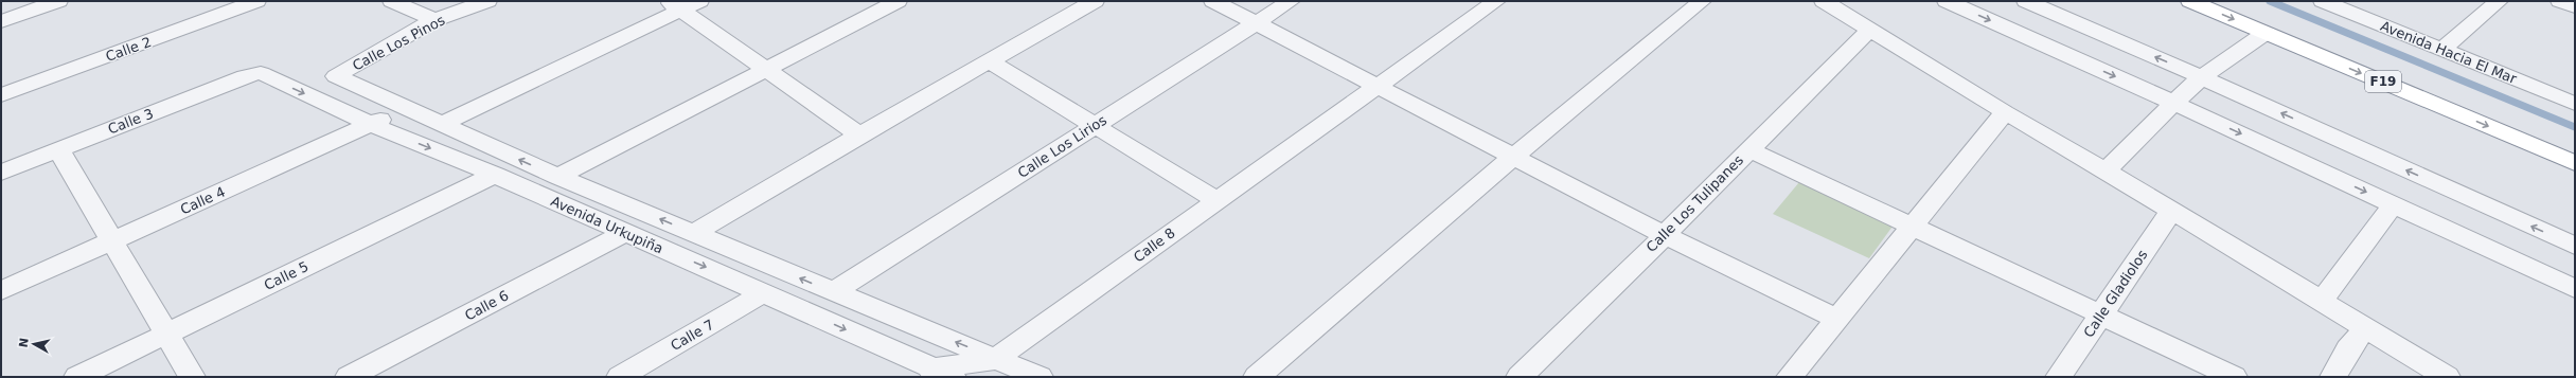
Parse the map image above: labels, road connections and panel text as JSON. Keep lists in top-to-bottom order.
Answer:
{
  "streets": {
    "highway": ["F19"],
    "street": [
      "Calle Los Pinos",
      "Calle 2",
      "Avenida Hacia El Mar",
      "Calle 3",
      "Calle Los Lirios",
      "Calle 4",
      "Calle Los Tulipanes",
      "Avenida Urkupiña",
      "Calle 8",
      "Calle 5",
      "Calle Gladiolos",
      "Calle 6",
      "Calle 7"
    ]
  },
  "crossings": [
    ["Calle Los Pinos", "Calle 4"],
    ["Calle 3", "Avenida Urkupiña"],
    ["Calle 4", "Avenida Urkupiña"],
    ["Avenida Urkupiña", "Calle 8"],
    ["Avenida Urkupiña", "Calle 5"],
    ["Avenida Urkupiña", "Calle 6"],
    ["Avenida Urkupiña", "Calle 7"]
  ],
  "north": "left"
}
